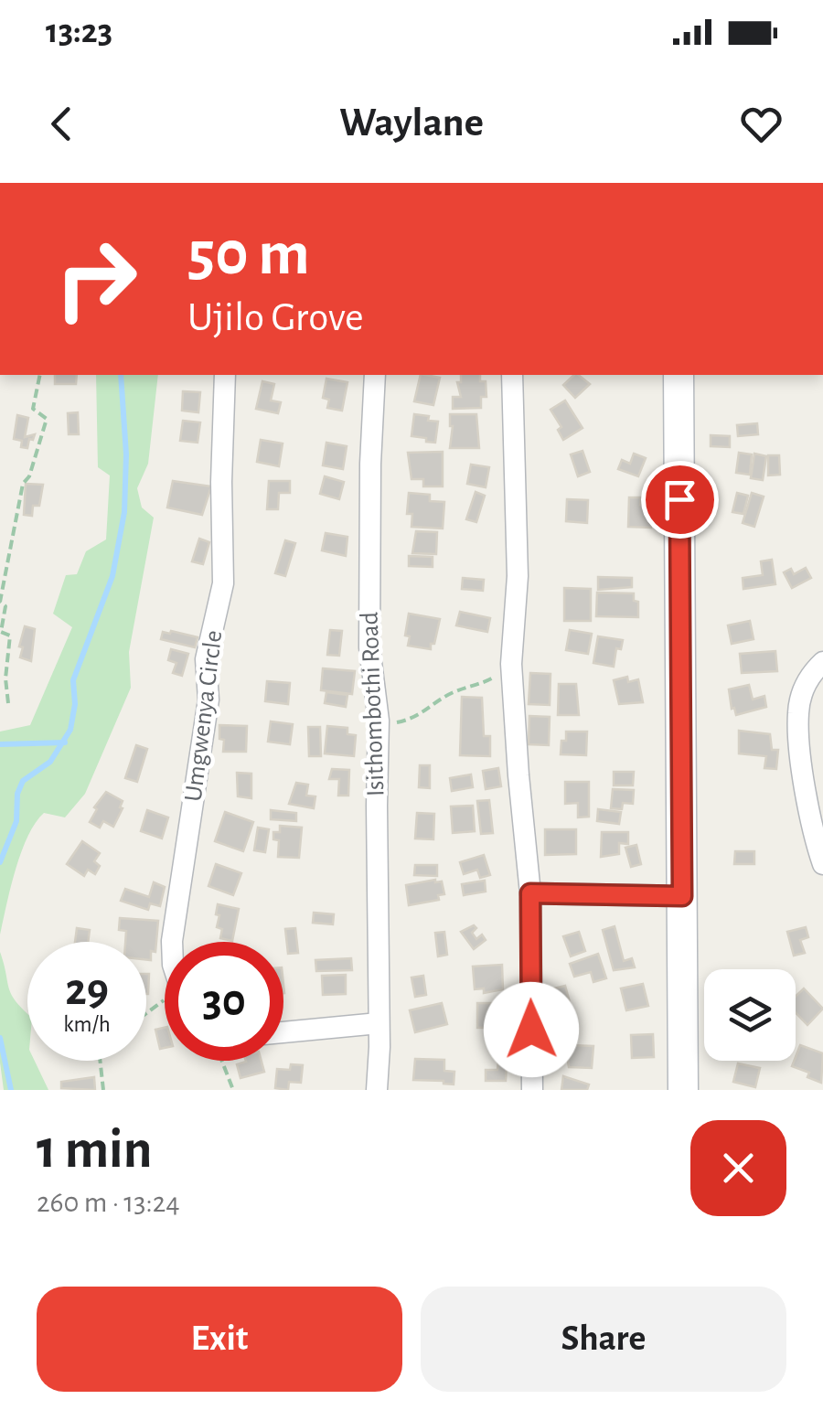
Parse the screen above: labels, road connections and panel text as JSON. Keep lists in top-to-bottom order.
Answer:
{
  "streets": {
    "street": ["Isithombothi Road", "Umgwenya Circle"]
  },
  "page": {
    "status": "13:23",
    "header": "Waylane",
    "turn": ["50 m", "Ujilo Grove"],
    "speed": "29 km/h",
    "limit": "30",
    "heading": ["1 min", "260 m · 13:24"],
    "buttons": ["Exit", "Share"]
  }
}
